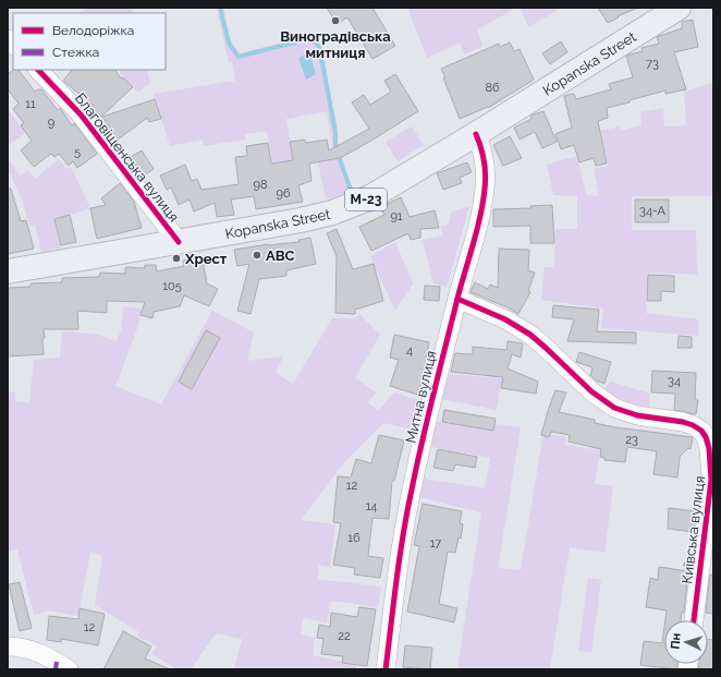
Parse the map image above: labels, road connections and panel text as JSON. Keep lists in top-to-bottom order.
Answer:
{
  "streets": {
    "highway": ["Kopanska Street", "М-23"],
    "street": ["Благовіщенська вулиця", "Митна вулиця", "Київська вулиця"]
  },
  "crossings": [
    ["Kopanska Street", "Благовіщенська вулиця"],
    ["Kopanska Street", "Митна вулиця"],
    ["Митна вулиця", "Київська вулиця"]
  ],
  "places": ["Виноградівська митниця", "ABC", "Хрест"],
  "house_numbers": [
    "73",
    "86",
    "11",
    "9",
    "5",
    "98",
    "96",
    "34-А",
    "91",
    "105",
    "4",
    "34",
    "23",
    "12",
    "14",
    "16",
    "17",
    "12",
    "22"
  ],
  "legend": ["Велодоріжка", "Стежка"],
  "north": "left"
}
